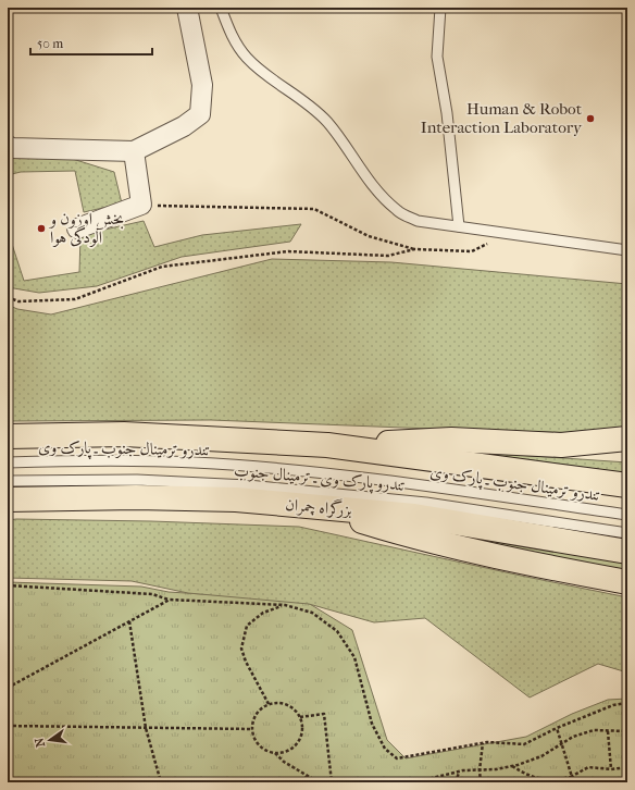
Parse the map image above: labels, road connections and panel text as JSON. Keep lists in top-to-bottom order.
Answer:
{
  "streets": {
    "highway": ["بزرگراه چمران"],
    "lane": ["تندرو ترمینال جنوب ـ پارک وی", "تندرو پارک وی ـ ترمینال جنوب"]
  },
  "places": ["Human & Robot Interaction Laboratory", "بخش اوزون و آلودگی هوا"],
  "scale_bar": "50 m",
  "north": "left"
}
